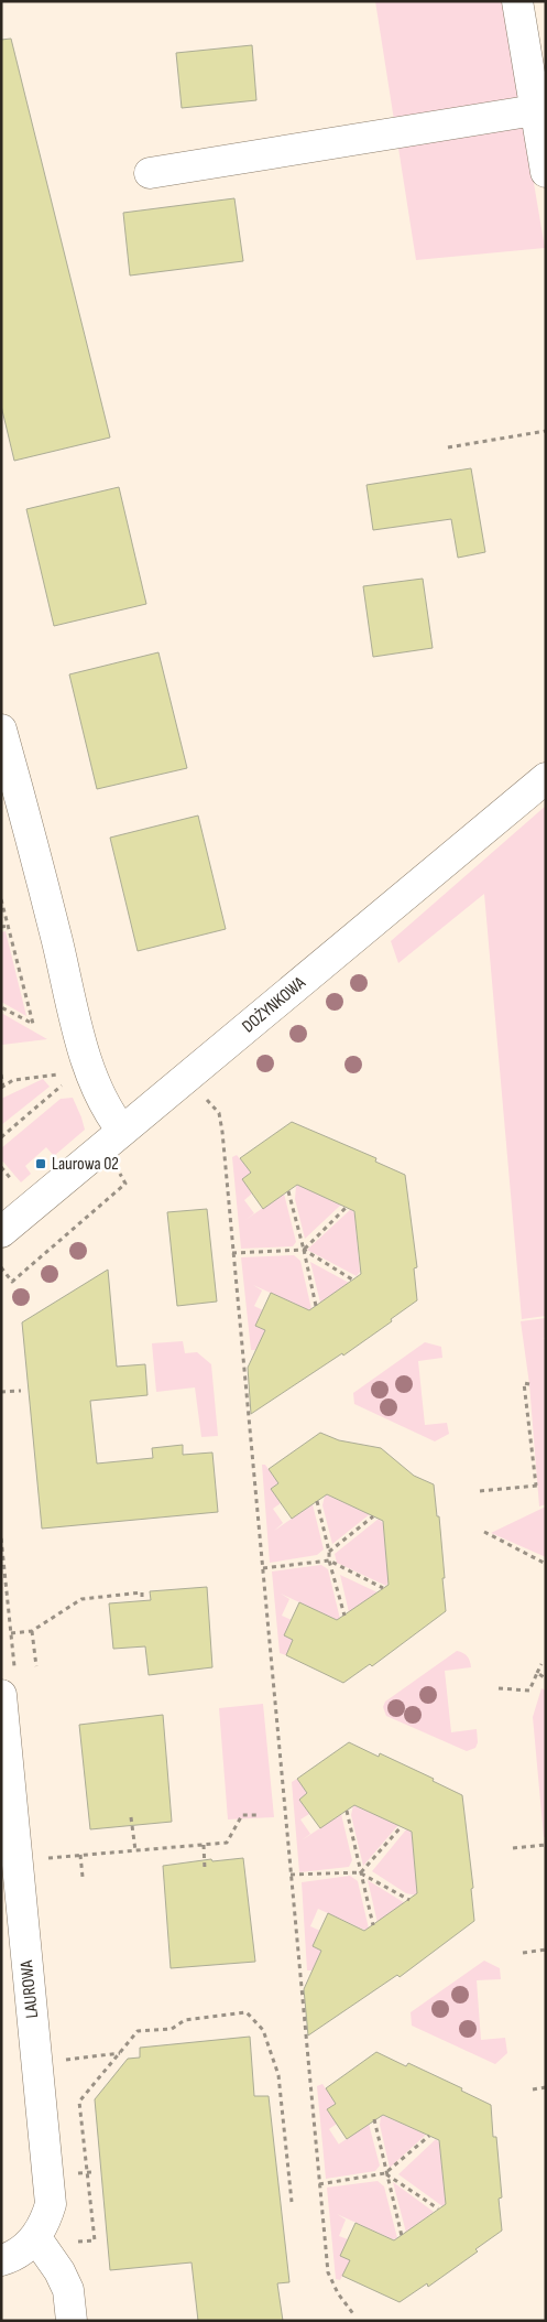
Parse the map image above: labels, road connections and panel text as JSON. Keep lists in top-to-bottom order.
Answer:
{
  "streets": {
    "street": ["DOŻYNKOWA", "LAUROWA"]
  },
  "places": {
    "transit": ["Laurowa 02"]
  }
}
